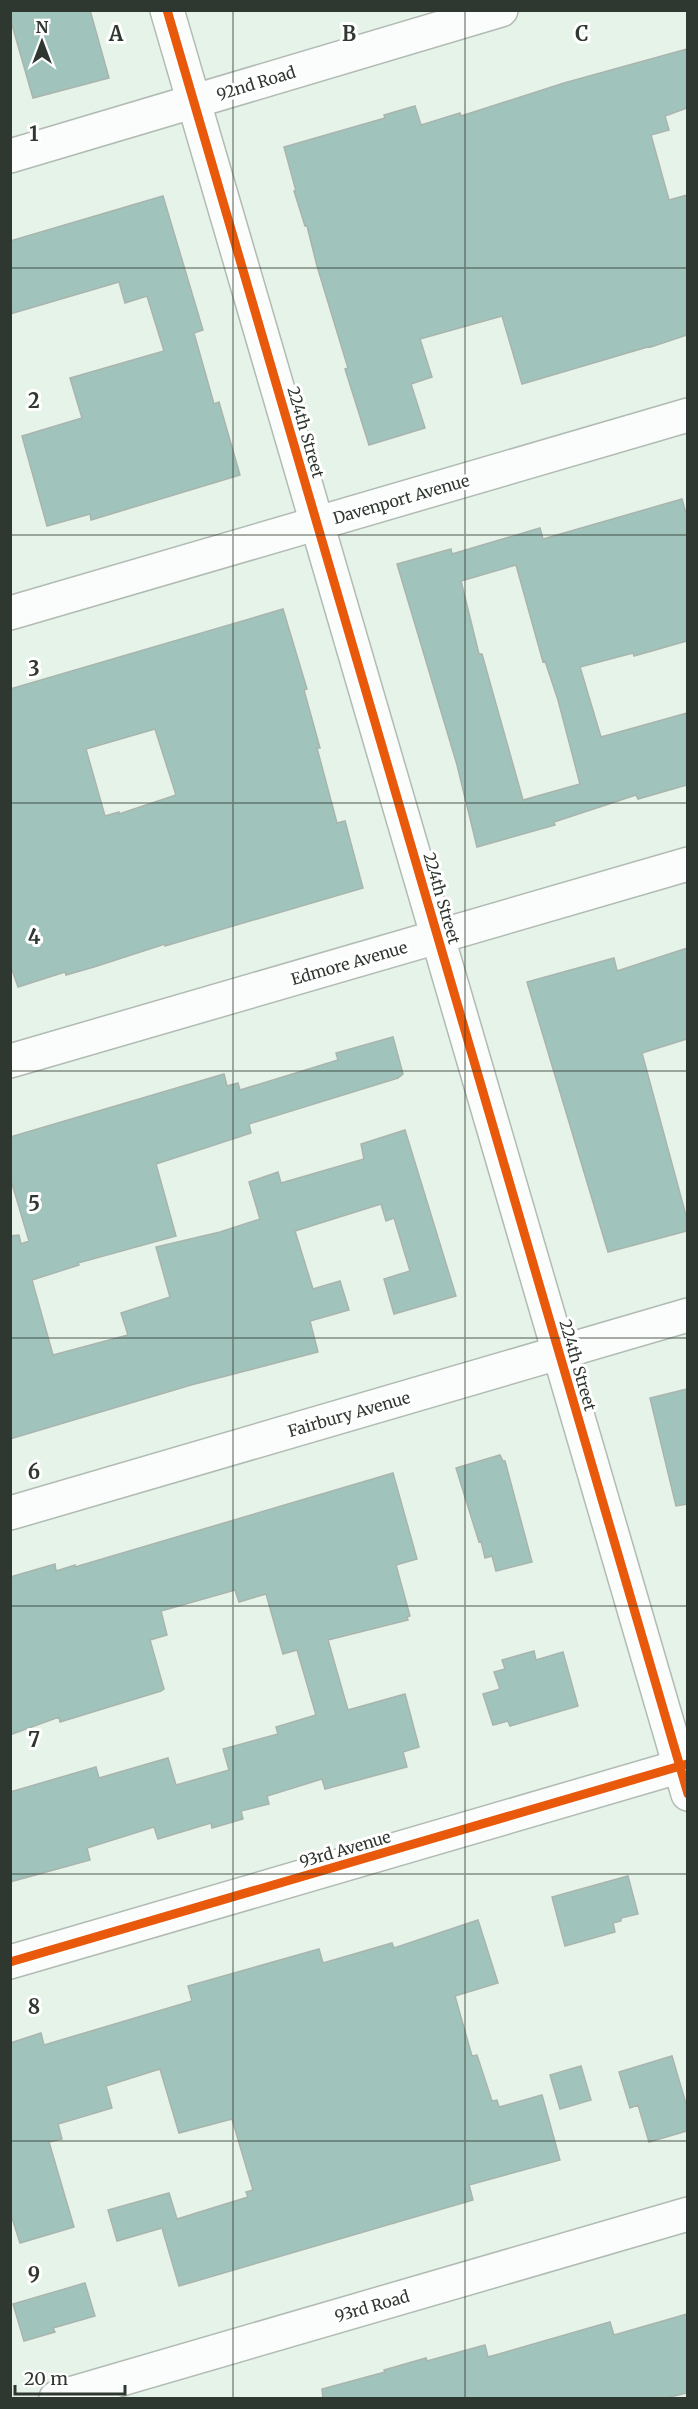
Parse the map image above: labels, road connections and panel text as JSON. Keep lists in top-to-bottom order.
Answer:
{
  "streets": {
    "street": [
      "92nd Road",
      "224th Street",
      "Davenport Avenue",
      "Edmore Avenue",
      "Fairbury Avenue",
      "93rd Avenue",
      "93rd Road"
    ]
  },
  "crossings": [
    ["92nd Road", "224th Street"],
    ["224th Street", "Davenport Avenue"],
    ["224th Street", "Edmore Avenue"],
    ["224th Street", "Fairbury Avenue"],
    ["224th Street", "93rd Avenue"]
  ],
  "scale_bar": "20 m",
  "north": "top",
  "grid": {
    "columns": ["A", "B", "C"],
    "rows": [
      "1",
      "2",
      "3",
      "4",
      "5",
      "6",
      "7",
      "8",
      "9"
    ]
  }
}
